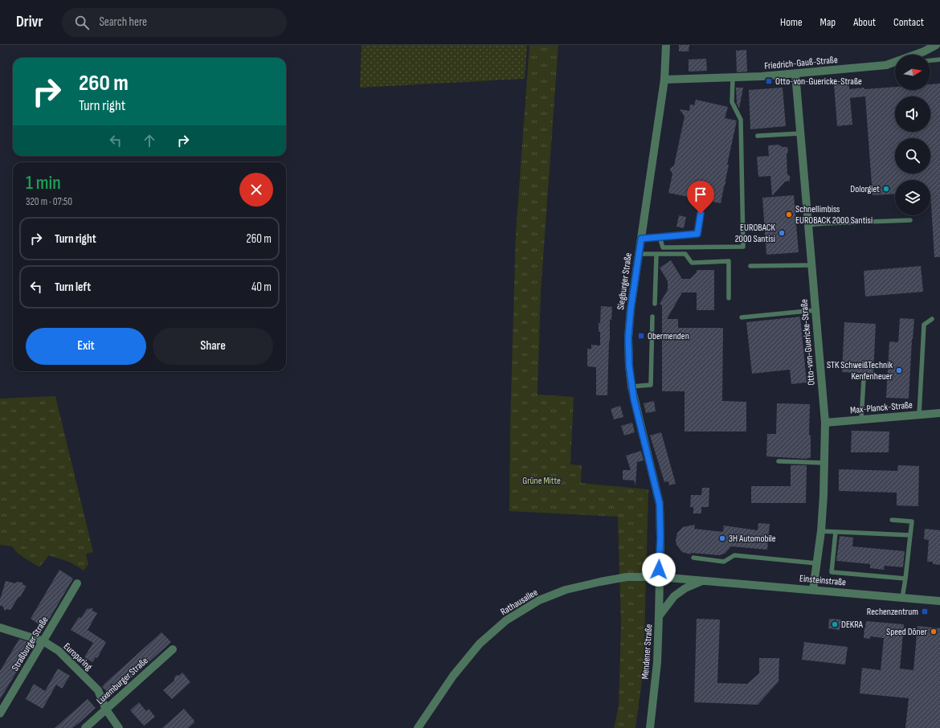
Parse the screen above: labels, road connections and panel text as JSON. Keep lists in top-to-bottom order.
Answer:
{
  "streets": {
    "street": [
      "Friedrich-Gauß-Straße",
      "Siegburger Straße",
      "Otto-von-Guericke-Straße",
      "Max-Planck-Straße",
      "Einsteinstraße",
      "Rathausallee",
      "Straßburger Straße",
      "Mendener Straße",
      "Europaring",
      "Luxemburger Straße"
    ]
  },
  "crossings": [
    ["Friedrich-Gauß-Straße", "Siegburger Straße"],
    ["Friedrich-Gauß-Straße", "Otto-von-Guericke-Straße"],
    ["Siegburger Straße", "Einsteinstraße"],
    ["Siegburger Straße", "Rathausallee"],
    ["Siegburger Straße", "Mendener Straße"],
    ["Otto-von-Guericke-Straße", "Max-Planck-Straße"],
    ["Otto-von-Guericke-Straße", "Einsteinstraße"],
    ["Einsteinstraße", "Rathausallee"],
    ["Einsteinstraße", "Mendener Straße"],
    ["Rathausallee", "Mendener Straße"],
    ["Straßburger Straße", "Europaring"],
    ["Europaring", "Luxemburger Straße"]
  ],
  "parks": ["Grüne Mitte"],
  "places": {
    "transit": ["Otto-von-Guericke-Straße", "Obermenden", "Rechenzentrum"],
    "other": [
      "Dolorgiet",
      "Schnellimbiss EUROBACK 2000 Santisi",
      "EUROBACK 2000 Santisi",
      "STK SchweißTechnik Kenfenheuer",
      "3H Automobile",
      "DEKRA",
      "Speed Döner"
    ]
  },
  "north": "right",
  "page": {
    "header": "Drivr",
    "search": "Search here",
    "nav": [
      "Home",
      "Map",
      "About",
      "Contact"
    ],
    "turn": ["260 m", "Turn right"],
    "heading": ["1 min", "320 m · 07:50"],
    "list": [
      {
        "name": "Turn right",
        "value": "260 m"
      },
      {
        "name": "Turn left",
        "value": "40 m"
      }
    ],
    "buttons": ["Exit", "Share"]
  }
}
